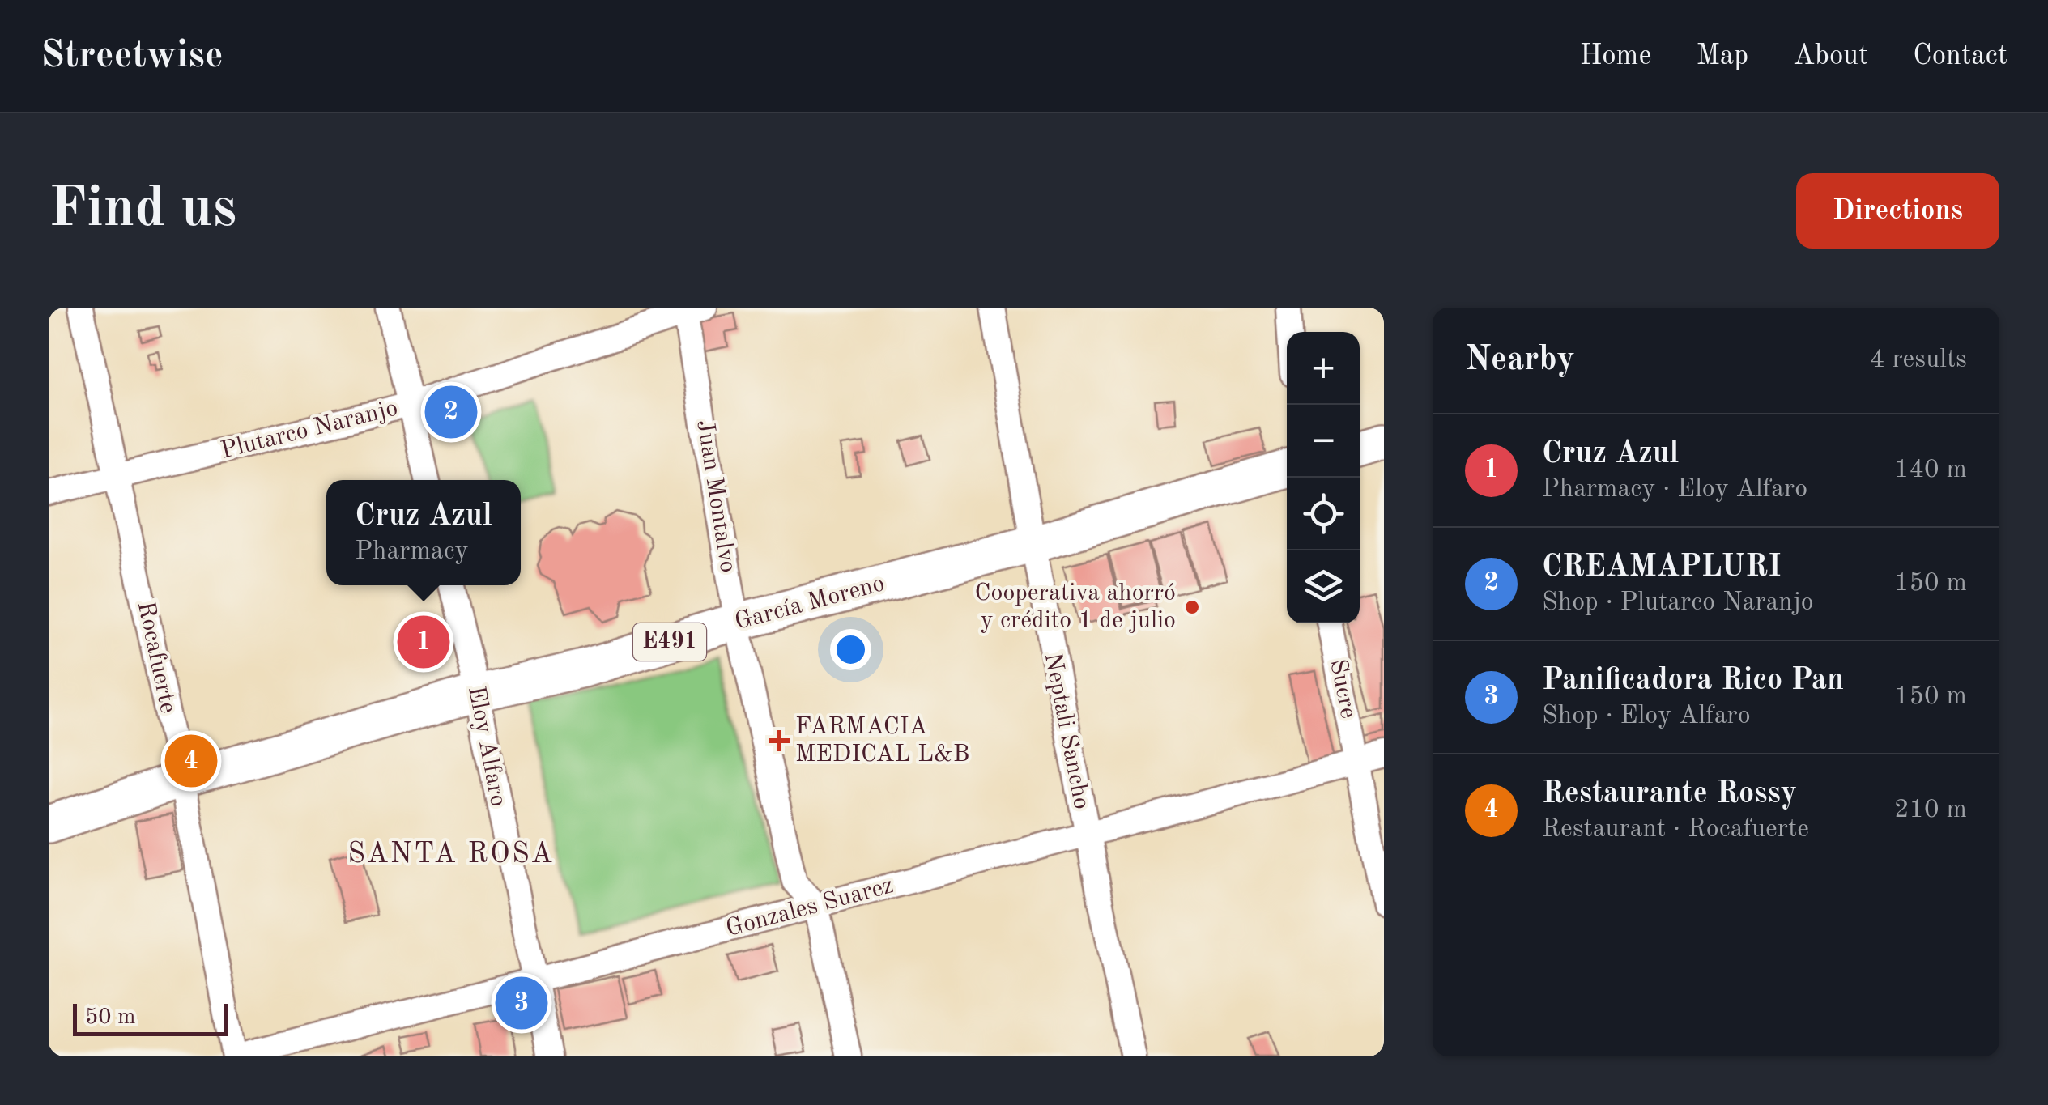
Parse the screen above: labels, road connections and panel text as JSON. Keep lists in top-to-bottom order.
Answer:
{
  "streets": {
    "highway": ["García Moreno", "E491"],
    "street": [
      "Plutarco Naranjo",
      "Juan Montalvo",
      "Rocafuerte",
      "Sucre",
      "Neptali Sancho",
      "Eloy Alfaro",
      "Gonzales Suarez"
    ]
  },
  "crossings": [
    ["Plutarco Naranjo", "Juan Montalvo"],
    ["Plutarco Naranjo", "Rocafuerte"],
    ["Juan Montalvo", "García Moreno"],
    ["Juan Montalvo", "Gonzales Suarez"],
    ["García Moreno", "Rocafuerte"],
    ["García Moreno", "Neptali Sancho"],
    ["García Moreno", "Eloy Alfaro"],
    ["Rocafuerte", "Gonzales Suarez"],
    ["Sucre", "Gonzales Suarez"],
    ["Neptali Sancho", "Gonzales Suarez"],
    ["Eloy Alfaro", "Gonzales Suarez"]
  ],
  "districts": ["SANTA ROSA"],
  "places": {
    "other": ["Cooperativa ahorró y crédito 1 de julio"],
    "health": ["FARMACIA MEDICAL L&B"]
  },
  "scale_bar": "50 m",
  "page": {
    "header": "Streetwise",
    "nav": [
      "Home",
      "Map",
      "About",
      "Contact"
    ],
    "buttons": "Directions",
    "title": "Find us",
    "heading": ["Nearby", "4 results"],
    "map_buttons": ["+", "−"],
    "pins": [
      "2",
      "1",
      "4",
      "3"
    ],
    "list": [
      {
        "mark": "1",
        "name": "Cruz Azul",
        "note": "Pharmacy · Eloy Alfaro",
        "value": "140 m"
      },
      {
        "mark": "2",
        "name": "CREAMAPLURI",
        "note": "Shop · Plutarco Naranjo",
        "value": "150 m"
      },
      {
        "mark": "3",
        "name": "Panificadora Rico Pan",
        "note": "Shop · Eloy Alfaro",
        "value": "150 m"
      },
      {
        "mark": "4",
        "name": "Restaurante Rossy",
        "note": "Restaurant · Rocafuerte",
        "value": "210 m"
      }
    ],
    "popup": ["Cruz Azul", "Pharmacy"],
    "scale": "50 m"
  }
}
